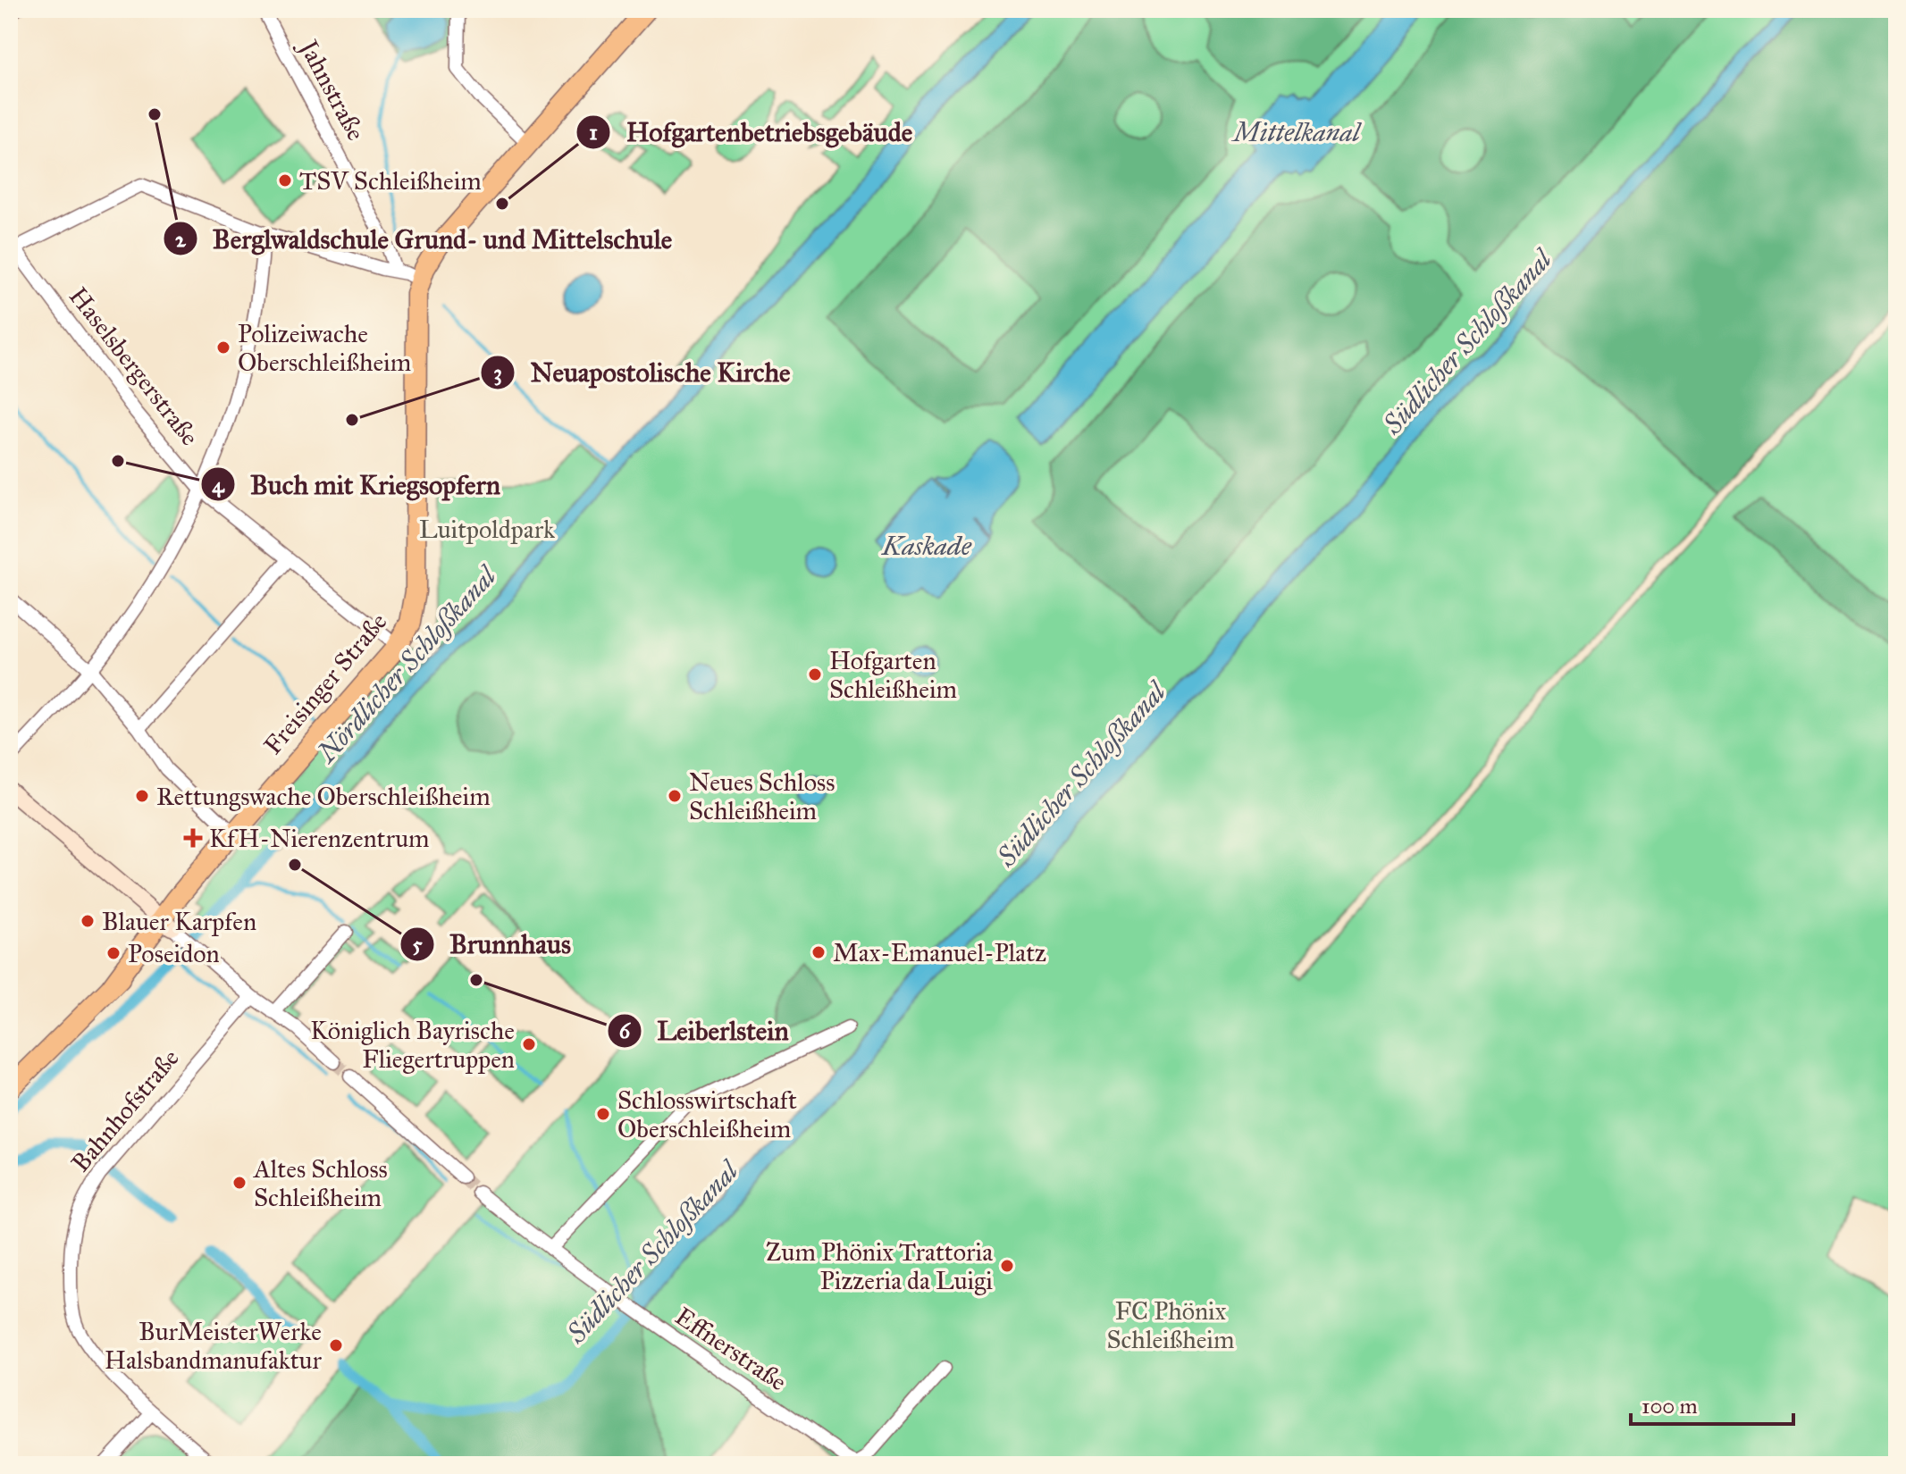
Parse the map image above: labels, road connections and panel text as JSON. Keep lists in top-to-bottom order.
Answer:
{
  "streets": {
    "main road": ["Freisinger Straße"],
    "street": [
      "Jahnstraße",
      "Haselsbergerstraße",
      "Bahnhofstraße",
      "Effnerstraße"
    ]
  },
  "crossings": [
    ["Haselsbergerstraße", "Freisinger Straße"]
  ],
  "water": [
    "Mittelkanal",
    "Südlicher Schloßkanal",
    "Kaskade",
    "Nördlicher Schloßkanal"
  ],
  "parks": ["Luitpoldpark", "FC Phönix Schleißheim"],
  "places": {
    "other": [
      "Berglwaldschule Grund- und Mittelschule",
      "TSV Schleißheim",
      "Hofgartenbetriebsgebäude",
      "Polizeiwache Oberschleißheim",
      "Neuapostolische Kirche",
      "Buch mit Kriegsopfern",
      "Hofgarten Schleißheim",
      "Rettungswache Oberschleißheim",
      "Neues Schloss Schleißheim",
      "Brunnhaus",
      "Blauer Karpfen",
      "Max-Emanuel-Platz",
      "Poseidon",
      "Leiberlstein",
      "Königlich Bayrische Fliegertruppen",
      "Schlosswirtschaft Oberschleißheim",
      "Altes Schloss Schleißheim",
      "Zum Phönix Trattoria Pizzeria da Luigi",
      "BurMeisterWerke Halsbandmanufaktur"
    ],
    "health": ["KfH-Nierenzentrum"]
  },
  "scale_bar": "100 m"
}
